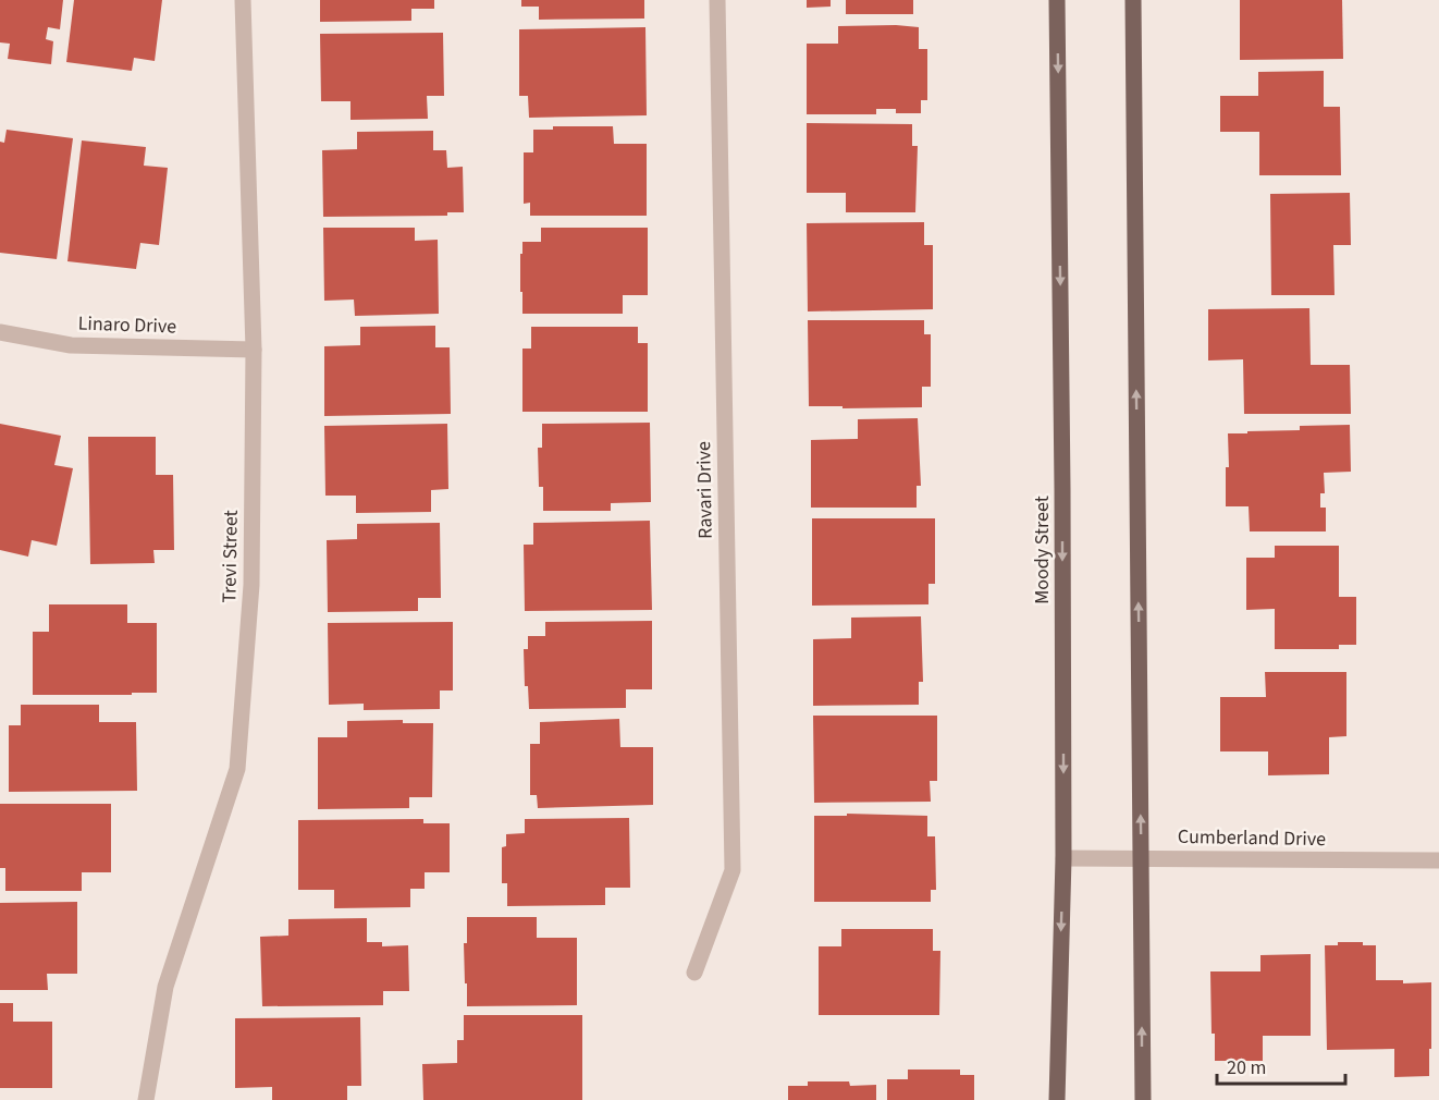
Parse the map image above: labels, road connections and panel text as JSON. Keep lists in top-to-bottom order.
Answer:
{
  "streets": {
    "main road": ["Moody Street"],
    "street": [
      "Linaro Drive",
      "Ravari Drive",
      "Trevi Street",
      "Cumberland Drive"
    ]
  },
  "crossings": [
    ["Linaro Drive", "Trevi Street"],
    ["Moody Street", "Cumberland Drive"]
  ],
  "scale_bar": "20 m"
}
